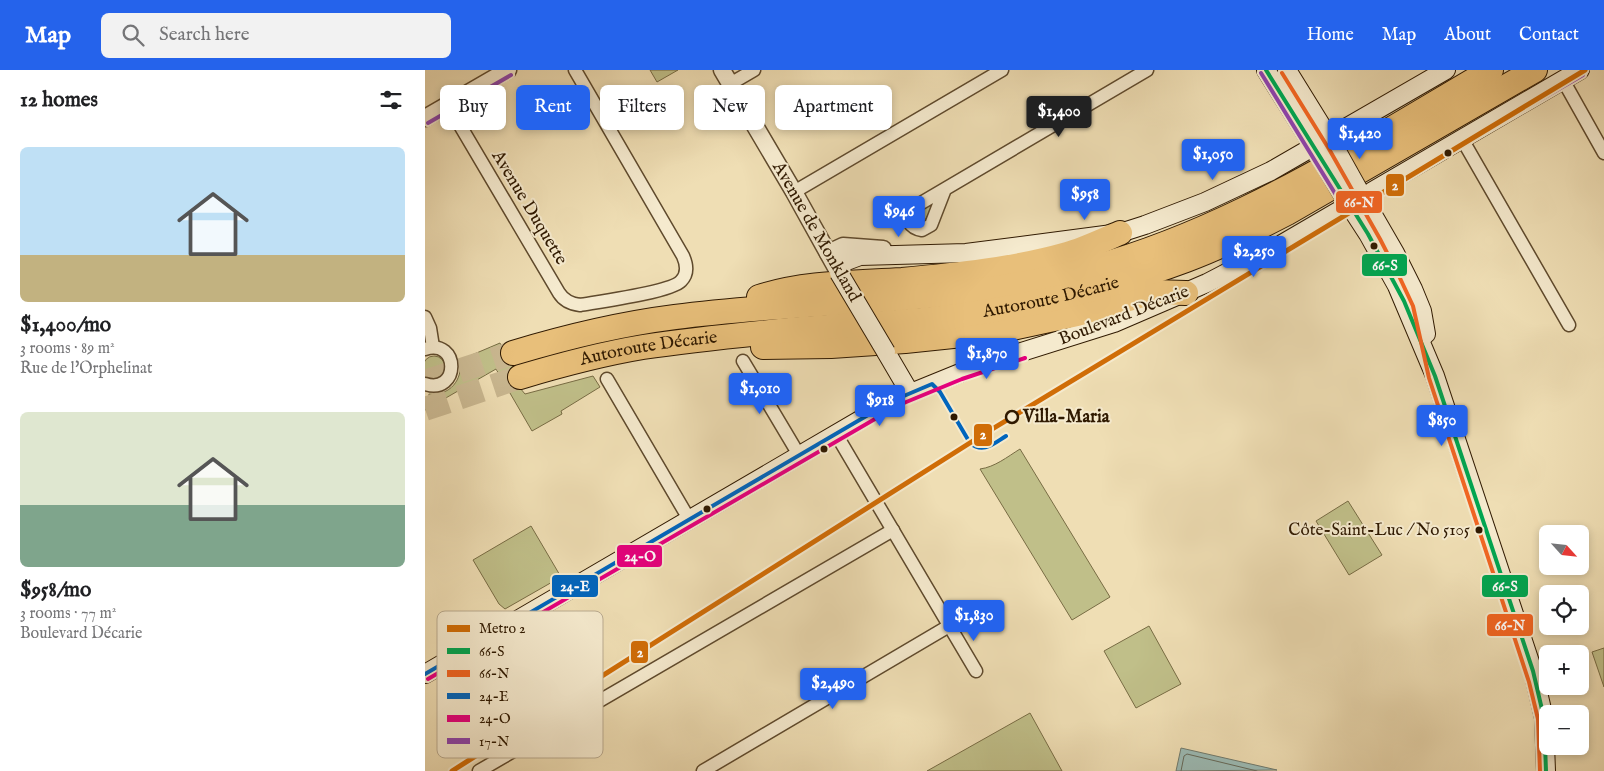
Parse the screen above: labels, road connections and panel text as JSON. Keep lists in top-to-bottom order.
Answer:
{
  "streets": {
    "highway": ["Autoroute Décarie"],
    "main road": ["Avenue de Monkland", "Boulevard Décarie"],
    "street": ["Avenue Duquette"]
  },
  "crossings": [
    ["Avenue de Monkland", "Boulevard Décarie"]
  ],
  "places": ["Villa-Maria", "Côte-Saint-Luc / No 5105"],
  "lines": [
    "metro line 2",
    "transit line 66-S",
    "transit line 66-N",
    "transit line 17-N",
    "transit line 24-O",
    "transit line 24-E"
  ],
  "legend": [
    "Metro 2",
    "66-S",
    "66-N",
    "24-E",
    "24-O",
    "17-N"
  ],
  "north": "bottom right",
  "page": {
    "header": "Map",
    "search": "Search here",
    "nav": [
      "Home",
      "Map",
      "About",
      "Contact"
    ],
    "heading": "12 homes",
    "chip": [
      "Buy",
      "Rent",
      "Filters",
      "New",
      "Apartment"
    ],
    "price": [
      "$1,400",
      "$1,420",
      "$1,050",
      "$958",
      "$946",
      "$2,250",
      "$1,870",
      "$1,010",
      "$918",
      "$850",
      "$1,830",
      "$2,490"
    ],
    "list": [
      {
        "name": "$1,400/mo",
        "note": "3 rooms · 89 m² · Rue de l'Orphelinat"
      },
      {
        "name": "$958/mo",
        "note": "3 rooms · 77 m² · Boulevard Décarie"
      }
    ],
    "map_buttons": ["+", "−"]
  }
}
